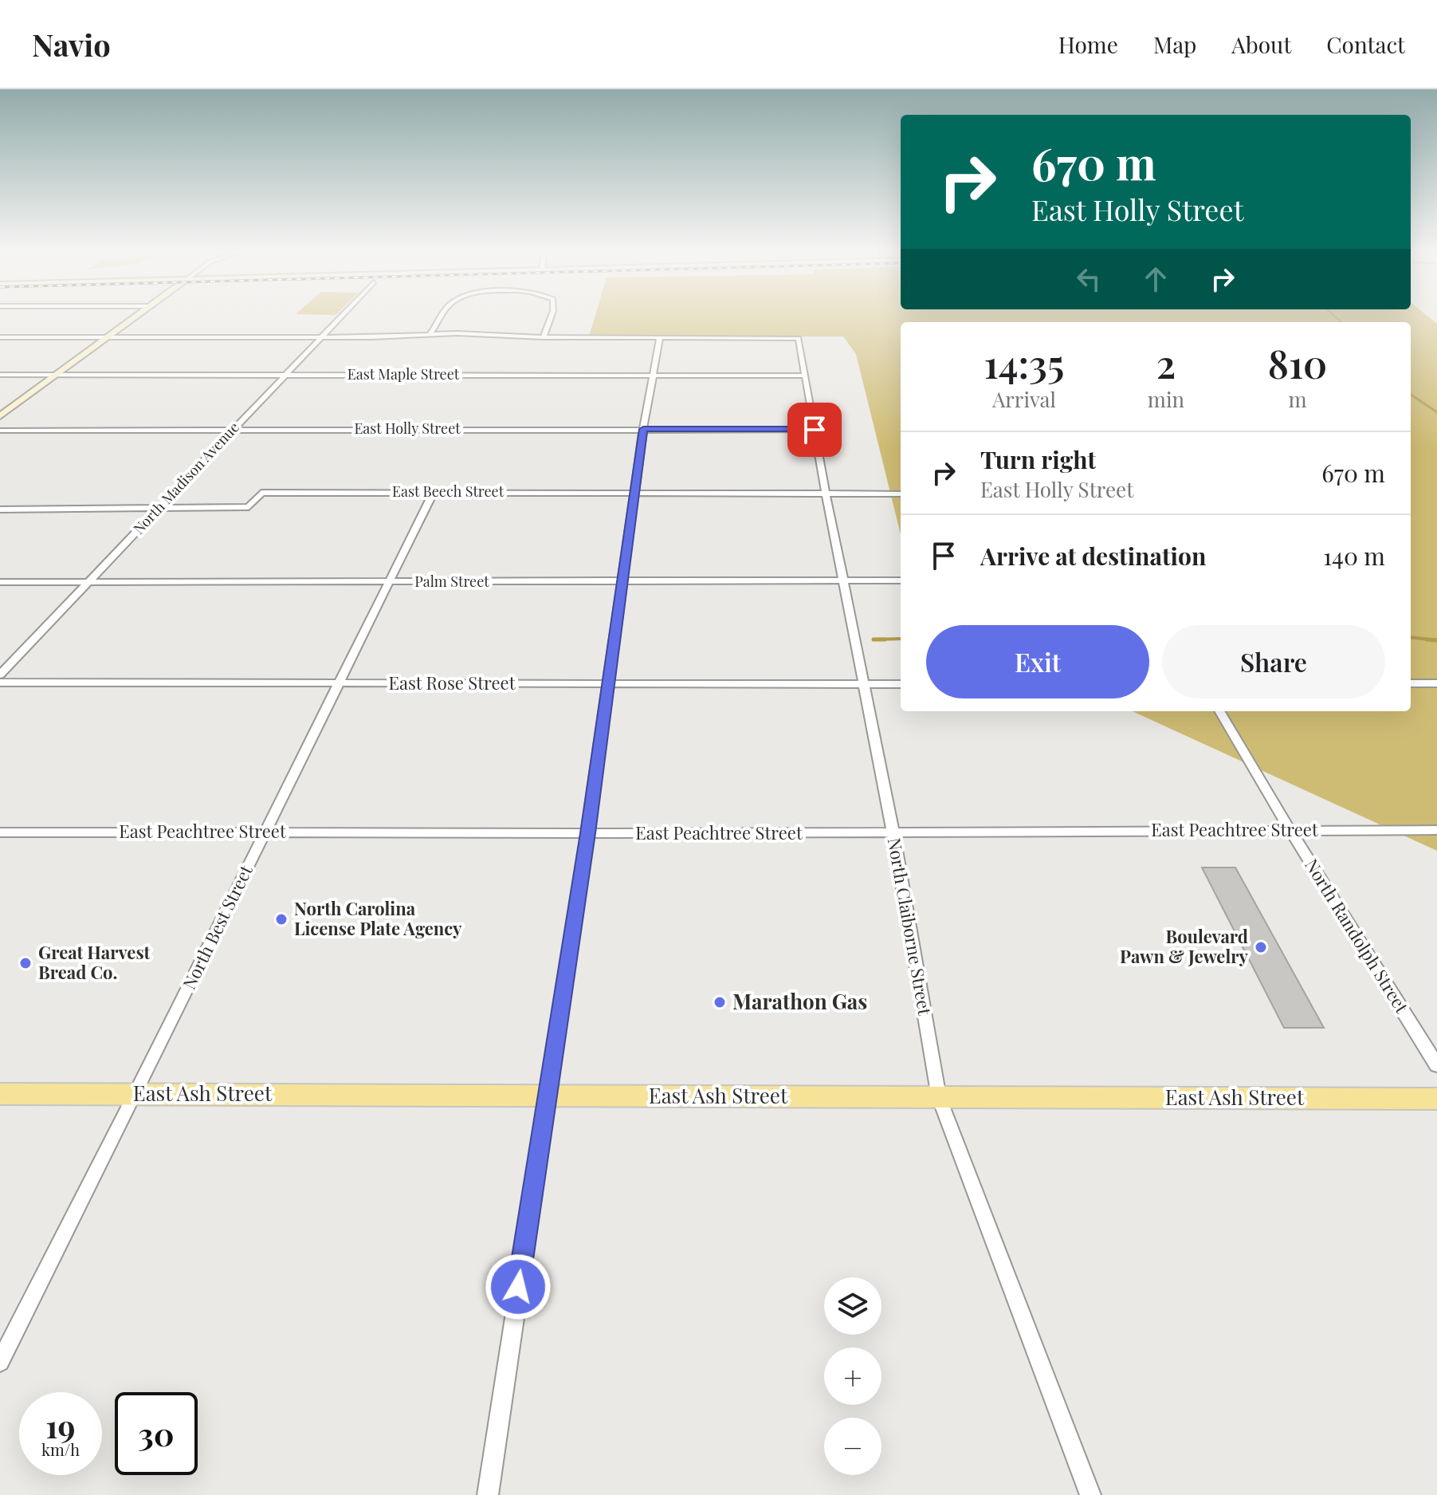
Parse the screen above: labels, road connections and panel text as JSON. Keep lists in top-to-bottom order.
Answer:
{
  "streets": {
    "main road": ["East Ash Street"],
    "street": [
      "East Maple Street",
      "East Holly Street",
      "North Madison Avenue",
      "East Beech Street",
      "Palm Street",
      "East Rose Street",
      "East Peachtree Street",
      "North Claiborne Street",
      "North Best Street",
      "North Randolph Street"
    ]
  },
  "crossings": [
    ["East Maple Street", "North Madison Avenue"],
    ["East Maple Street", "North Claiborne Street"],
    ["East Holly Street", "North Madison Avenue"],
    ["East Holly Street", "North Claiborne Street"],
    ["North Madison Avenue", "East Beech Street"],
    ["North Madison Avenue", "Palm Street"],
    ["East Beech Street", "North Claiborne Street"],
    ["East Beech Street", "North Best Street"],
    ["Palm Street", "North Claiborne Street"],
    ["Palm Street", "North Best Street"],
    ["East Rose Street", "North Claiborne Street"],
    ["East Rose Street", "North Best Street"],
    ["East Peachtree Street", "North Claiborne Street"],
    ["East Peachtree Street", "North Best Street"],
    ["East Peachtree Street", "North Randolph Street"],
    ["North Claiborne Street", "East Ash Street"],
    ["North Best Street", "East Ash Street"]
  ],
  "places": [
    "North Carolina License Plate Agency",
    "Boulevard Pawn & Jewelry",
    "Great Harvest Bread Co.",
    "Marathon Gas"
  ],
  "page": {
    "header": "Navio",
    "nav": [
      "Home",
      "Map",
      "About",
      "Contact"
    ],
    "turn": ["670 m", "East Holly Street"],
    "eta": [
      "14:35",
      "Arrival",
      "2",
      "min",
      "810",
      "m"
    ],
    "list": [
      {
        "name": "Turn right",
        "note": "East Holly Street",
        "value": "670 m"
      },
      {
        "name": "Arrive at destination",
        "value": "140 m"
      }
    ],
    "buttons": ["Exit", "Share"],
    "map_buttons": ["+", "−"],
    "speed": "19 km/h",
    "limit": "30"
  }
}
